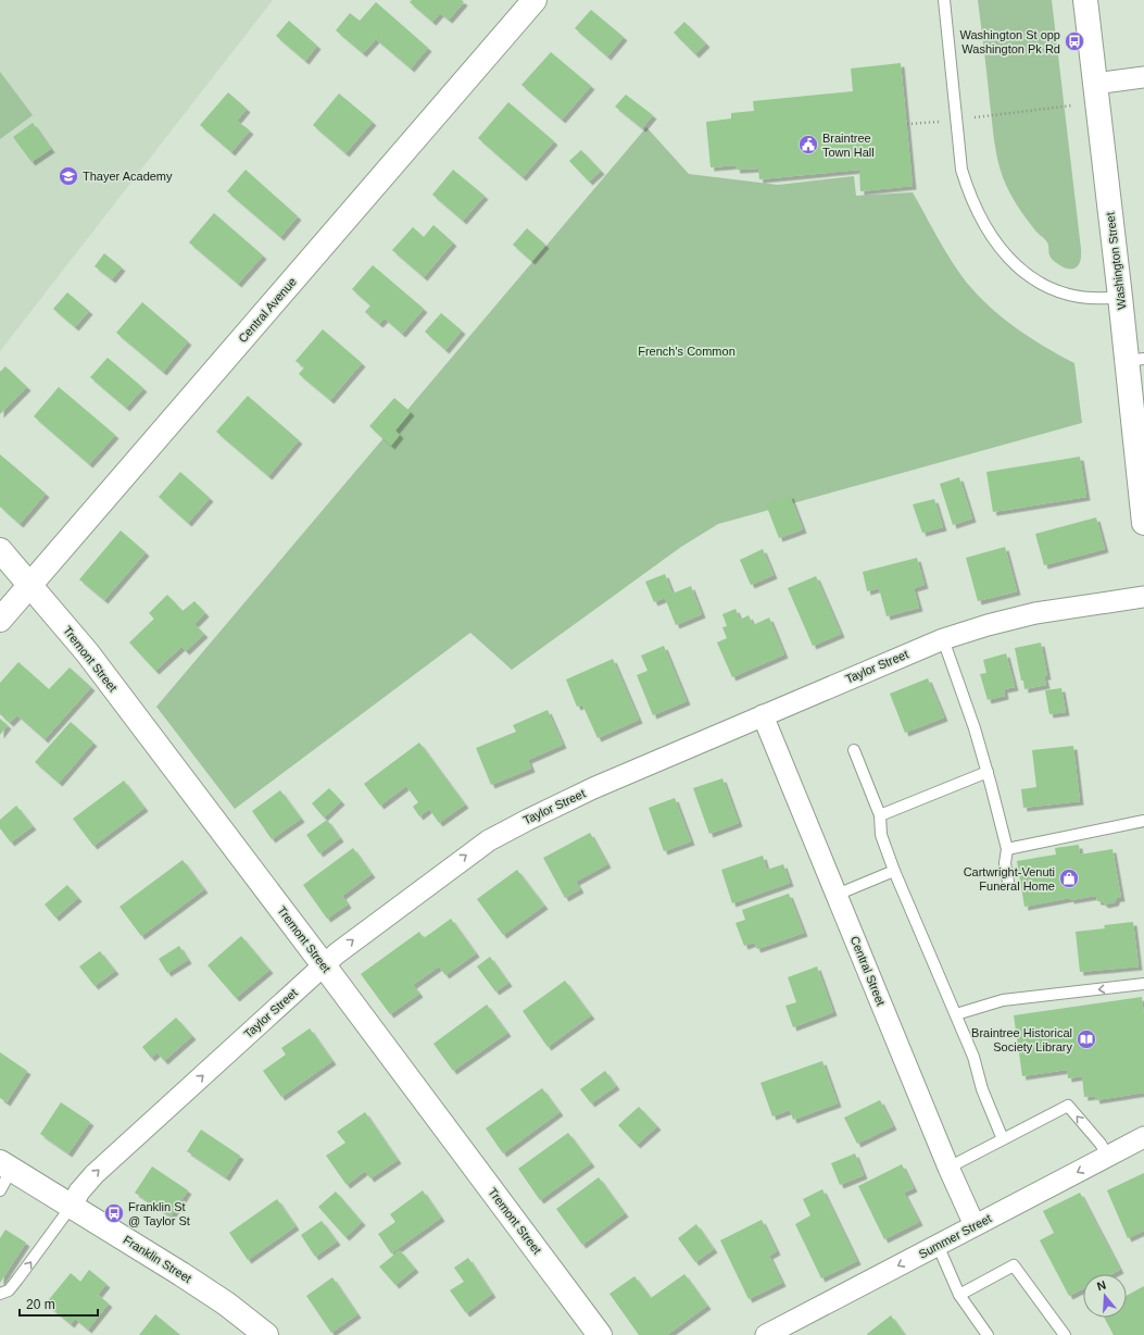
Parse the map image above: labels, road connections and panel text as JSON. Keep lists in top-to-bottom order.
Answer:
{
  "streets": {
    "main road": [
      "Washington Street",
      "Central Avenue",
      "Tremont Street",
      "Franklin Street"
    ],
    "street": ["Taylor Street", "Central Street", "Summer Street"]
  },
  "crossings": [
    ["Central Avenue", "Tremont Street"],
    ["Tremont Street", "Taylor Street"],
    ["Taylor Street", "Central Street"],
    ["Taylor Street", "Franklin Street"],
    ["Central Street", "Summer Street"]
  ],
  "one_way": ["Taylor Street", "Summer Street"],
  "parks": ["French's Common"],
  "places": {
    "bus stop": ["Washington St opp Washington Pk Rd", "Franklin St @ Taylor St"],
    "public building": ["Braintree Town Hall"],
    "school or university": ["Thayer Academy"],
    "shop": ["Cartwright-Venuti Funeral Home"],
    "library": ["Braintree Historical Society Library"]
  },
  "scale_bar": "20 m",
  "north": "top"
}
